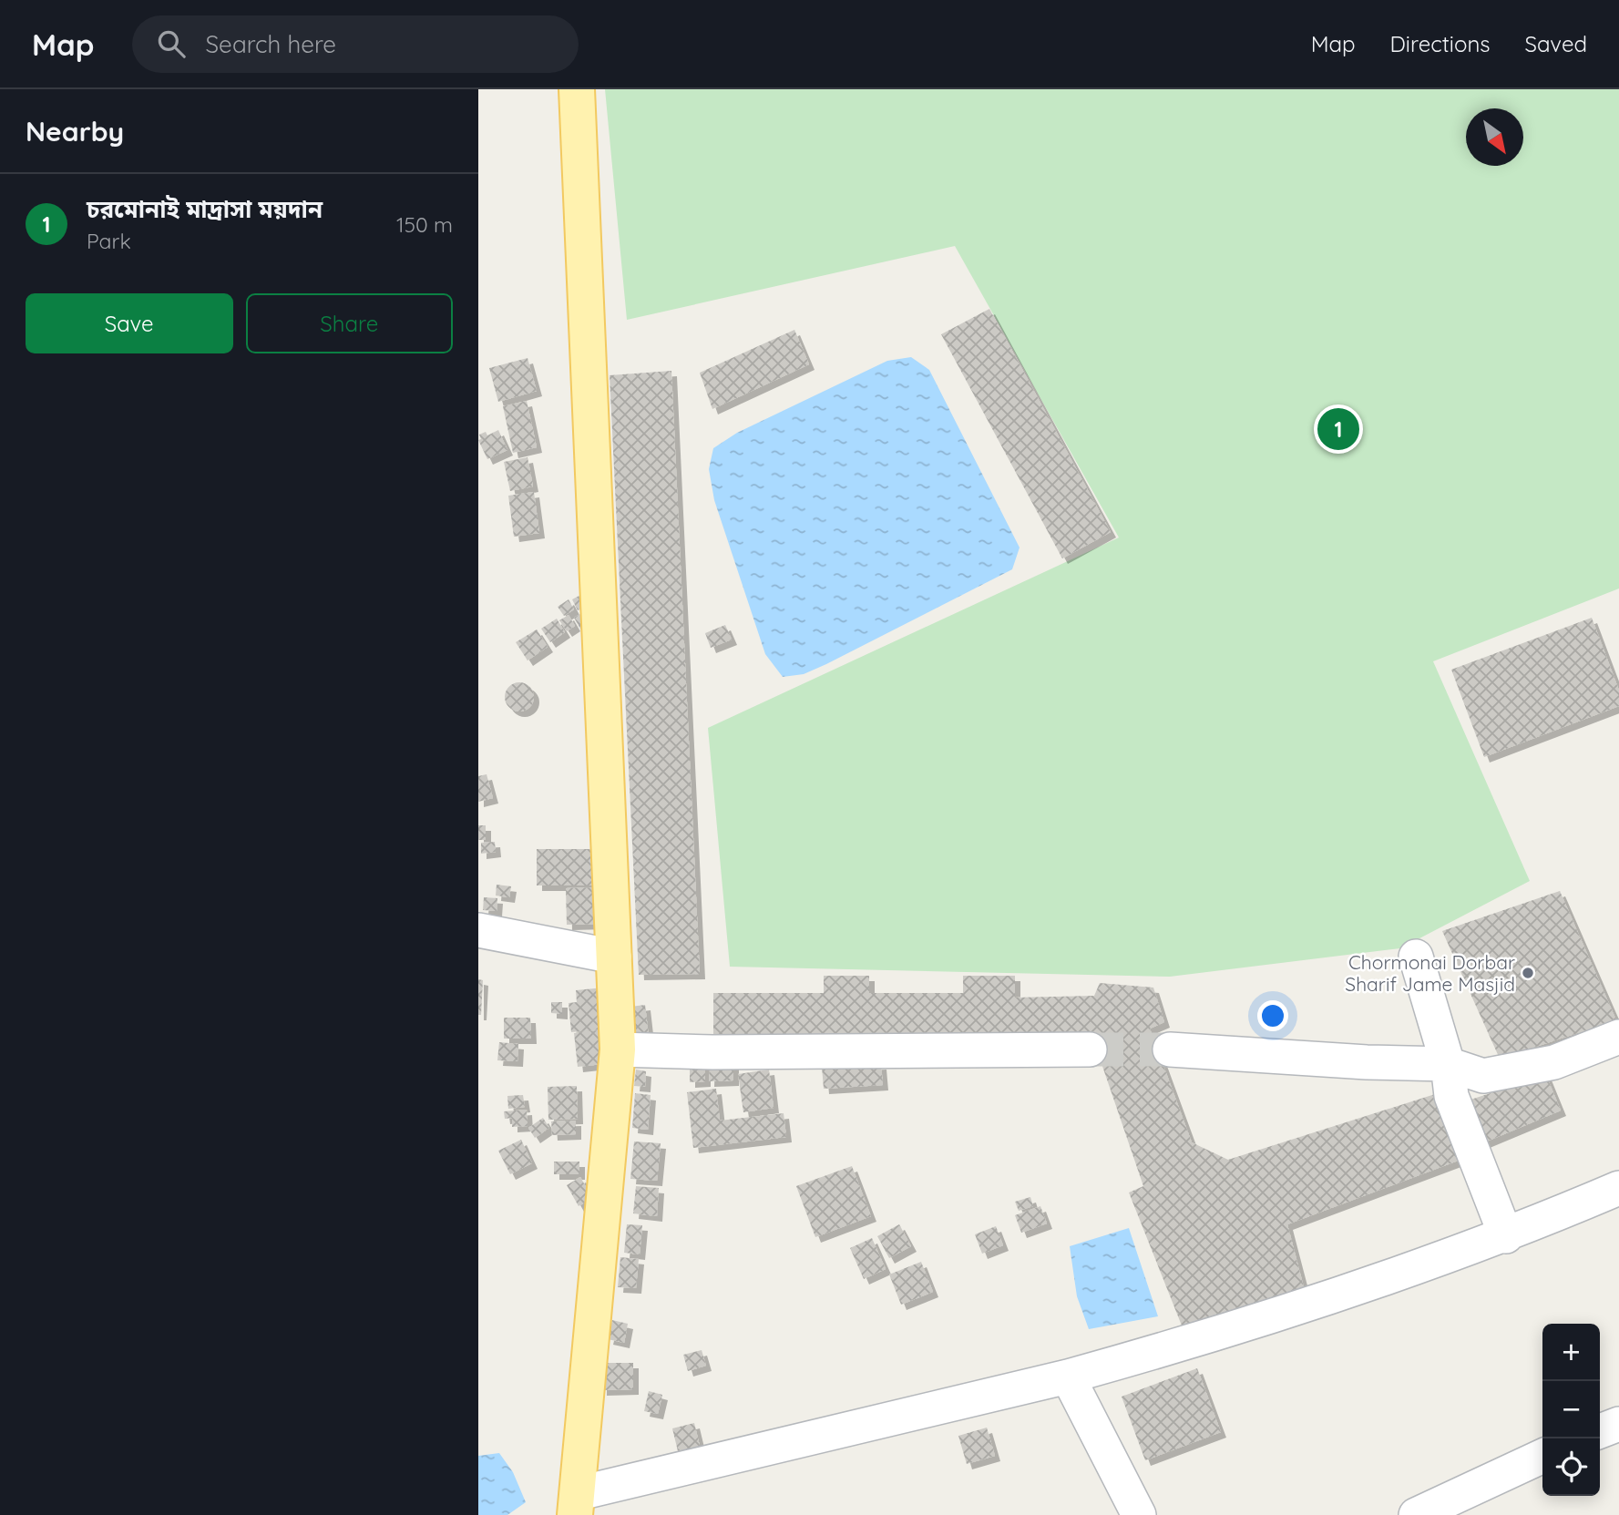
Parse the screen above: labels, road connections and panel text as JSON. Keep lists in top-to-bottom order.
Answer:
{
  "places": ["Chormonai Dorbar Sharif Jame Masjid"],
  "north": "bottom right",
  "page": {
    "header": "Map",
    "search": "Search here",
    "nav": ["Map", "Directions", "Saved"],
    "heading": "Nearby",
    "list": [
      {
        "mark": "1",
        "name": "চরমোনাই মাদ্রাসা ময়দান",
        "note": "Park",
        "value": "150 m"
      }
    ],
    "buttons": ["Save", "Share"],
    "pins": "1",
    "map_buttons": ["+", "−"]
  }
}
